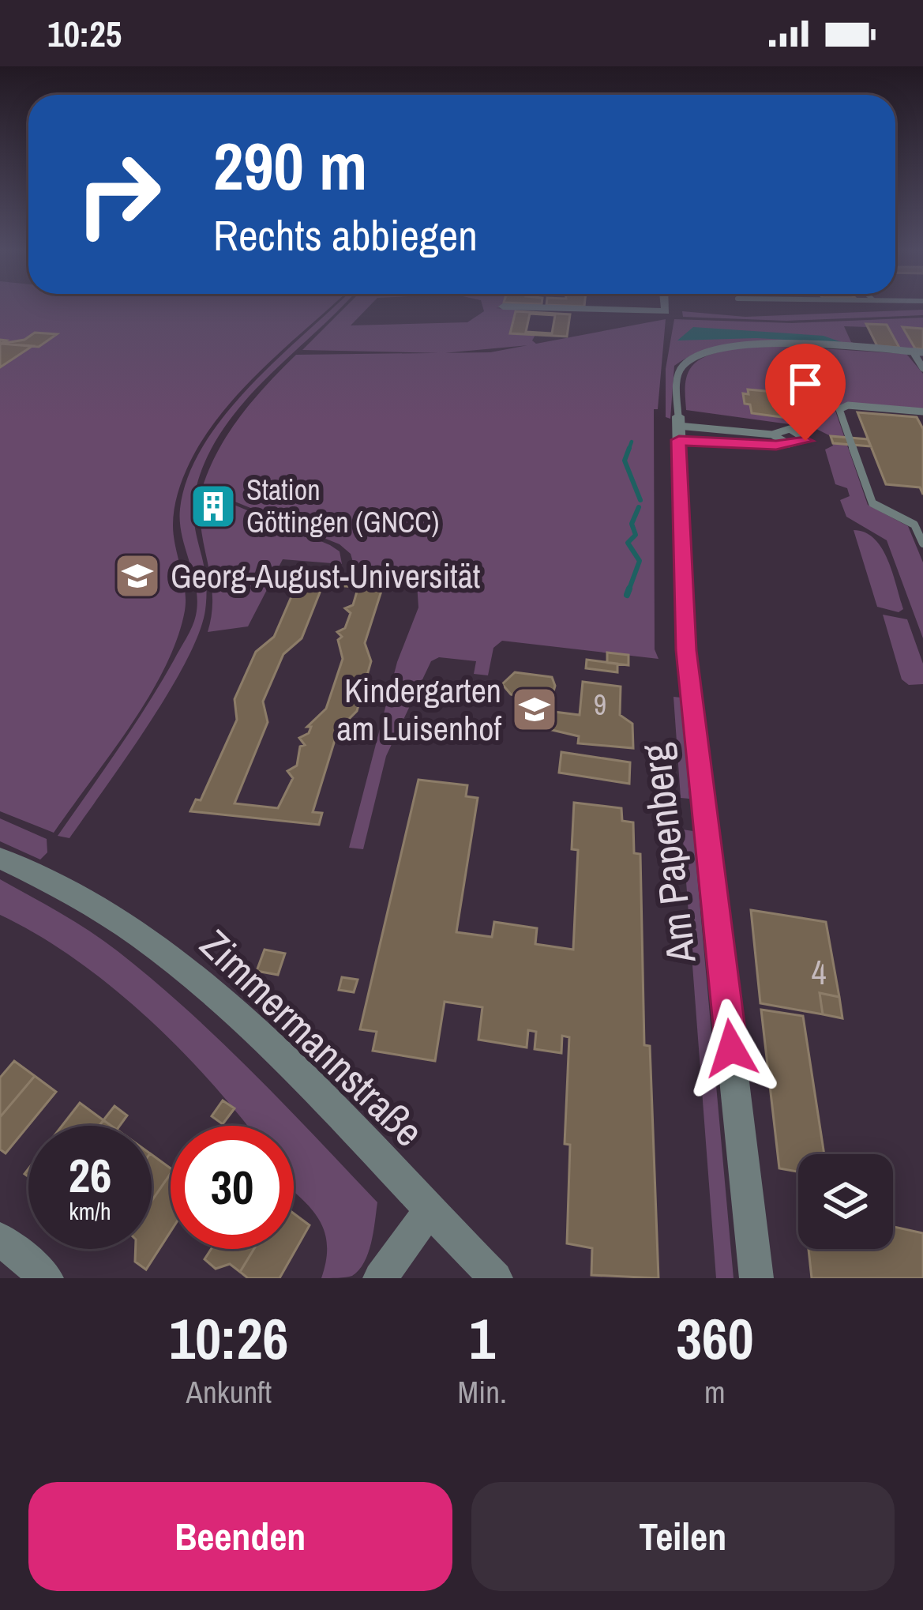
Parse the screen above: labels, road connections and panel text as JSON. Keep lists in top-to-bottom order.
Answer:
{
  "streets": {
    "street": ["Am Papenberg", "Zimmermannstraße"]
  },
  "places": {
    "building": ["Station Göttingen (GNCC)"],
    "school or university": ["Georg-August-Universität", "Kindergarten am Luisenhof"]
  },
  "house_numbers": ["9", "4"],
  "page": {
    "status": "10:25",
    "turn": ["290 m", "Rechts abbiegen"],
    "speed": "26 km/h",
    "limit": "30",
    "eta": [
      "10:26",
      "Ankunft",
      "1",
      "Min.",
      "360",
      "m"
    ],
    "buttons": ["Beenden", "Teilen"]
  }
}
